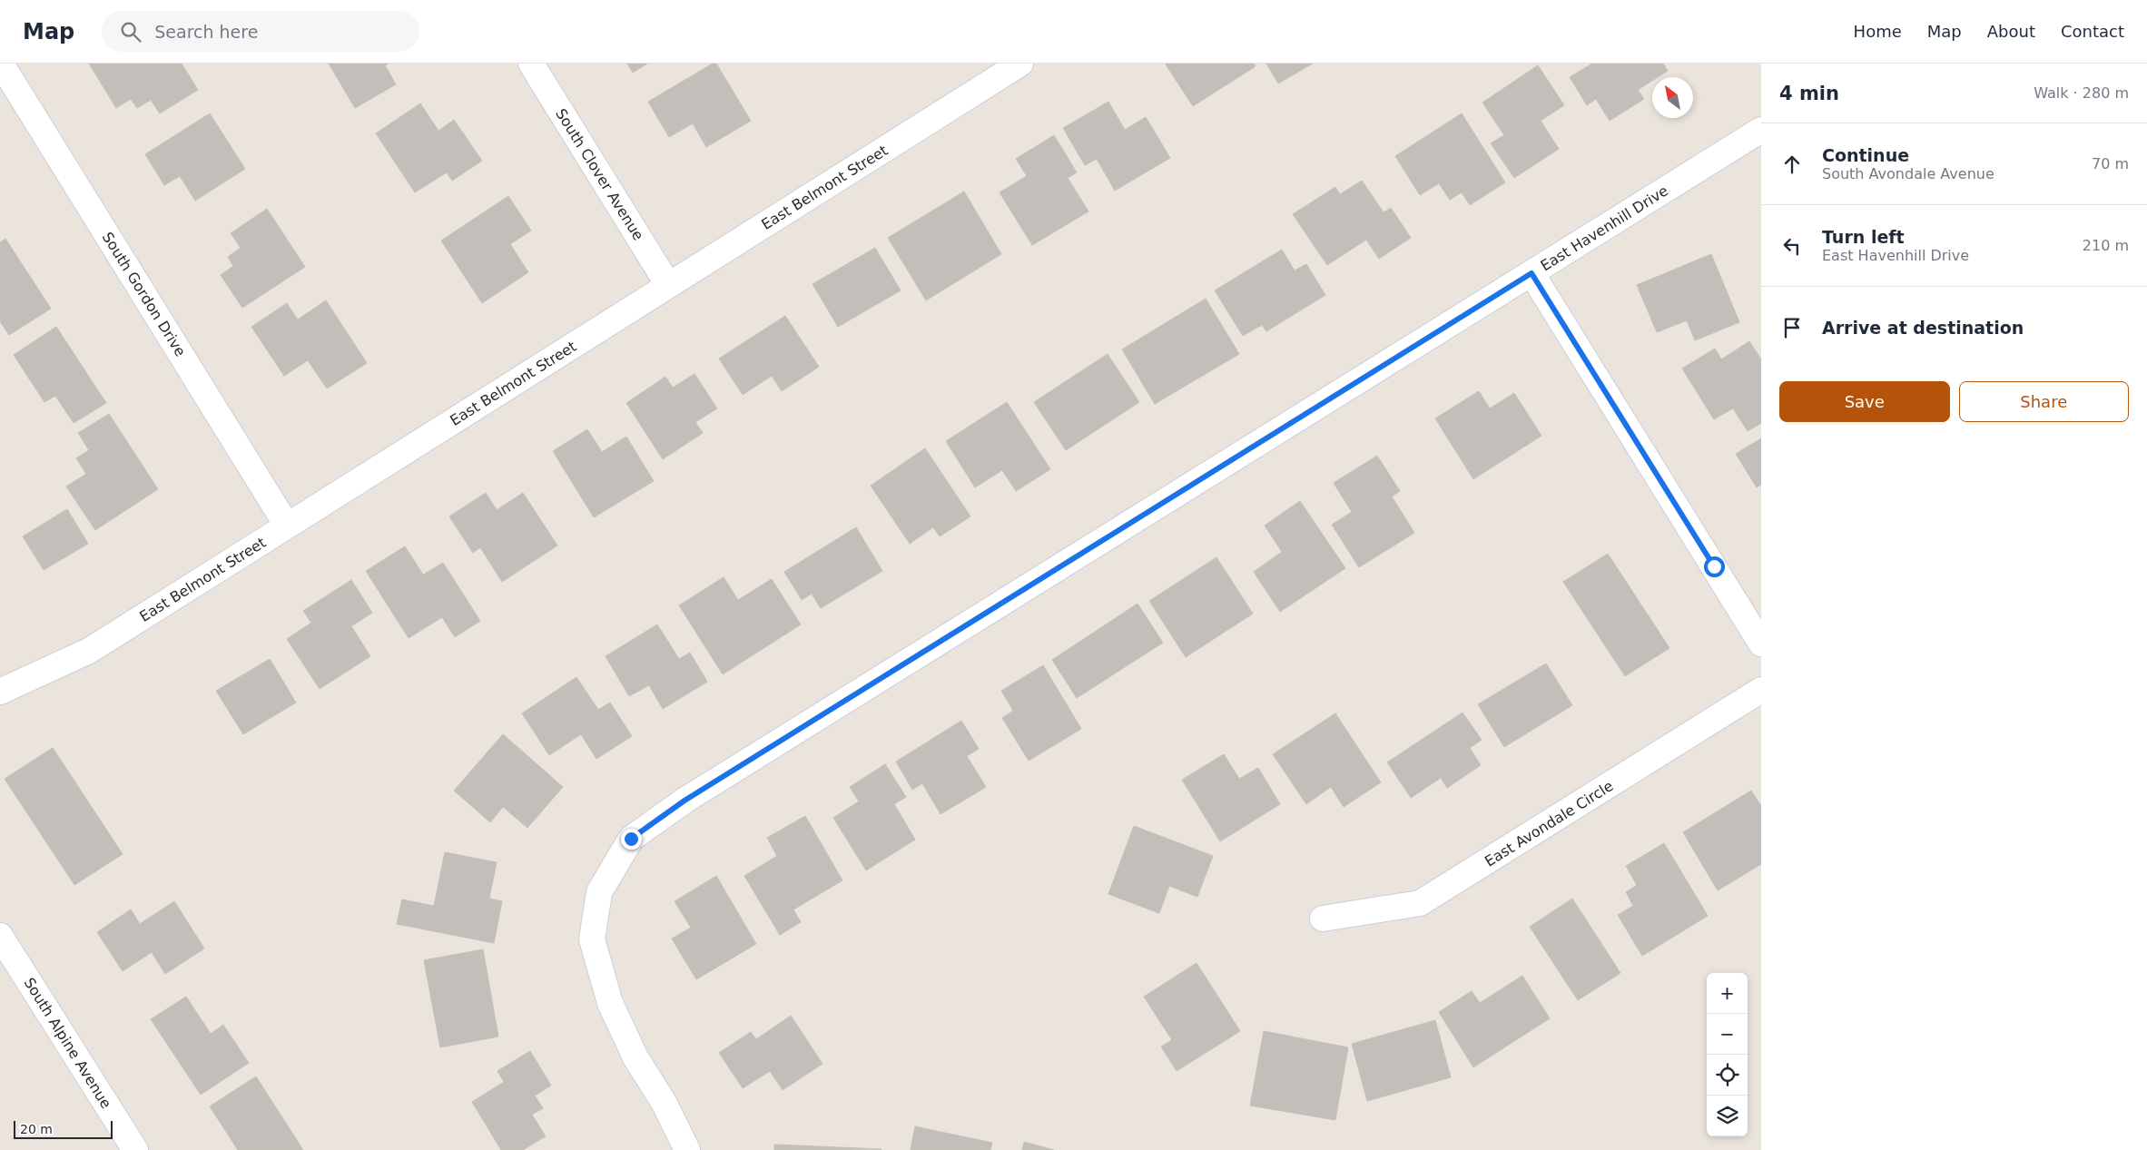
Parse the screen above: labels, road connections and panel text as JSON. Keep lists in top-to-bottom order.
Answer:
{
  "streets": {
    "street": [
      "South Clover Avenue",
      "East Belmont Street",
      "East Havenhill Drive",
      "South Gordon Drive",
      "East Avondale Circle",
      "South Alpine Avenue"
    ]
  },
  "crossings": [
    ["South Clover Avenue", "East Belmont Street"],
    ["East Belmont Street", "South Gordon Drive"]
  ],
  "scale_bar": "20 m",
  "north": "top left",
  "page": {
    "header": "Map",
    "search": "Search here",
    "nav": [
      "Home",
      "Map",
      "About",
      "Contact"
    ],
    "heading": ["4 min", "Walk · 280 m"],
    "list": [
      ["Continue", "South Avondale Avenue", "70 m"],
      ["Turn left", "East Havenhill Drive", "210 m"],
      "Arrive at destination"
    ],
    "buttons": ["Save", "Share"],
    "map_buttons": ["+", "−"],
    "scale": "20 m"
  }
}
